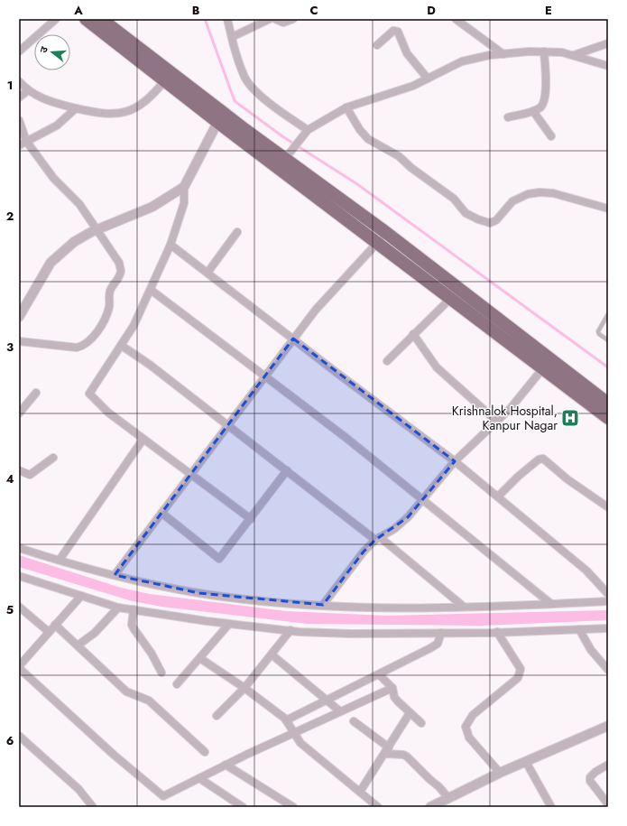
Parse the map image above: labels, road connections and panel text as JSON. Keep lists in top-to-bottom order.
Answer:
{
  "places": {
    "hospital": ["Krishnalok Hospital, Kanpur Nagar"]
  },
  "north": "left",
  "grid": {
    "columns": [
      "A",
      "B",
      "C",
      "D",
      "E"
    ],
    "rows": [
      "1",
      "2",
      "3",
      "4",
      "5",
      "6"
    ]
  }
}
